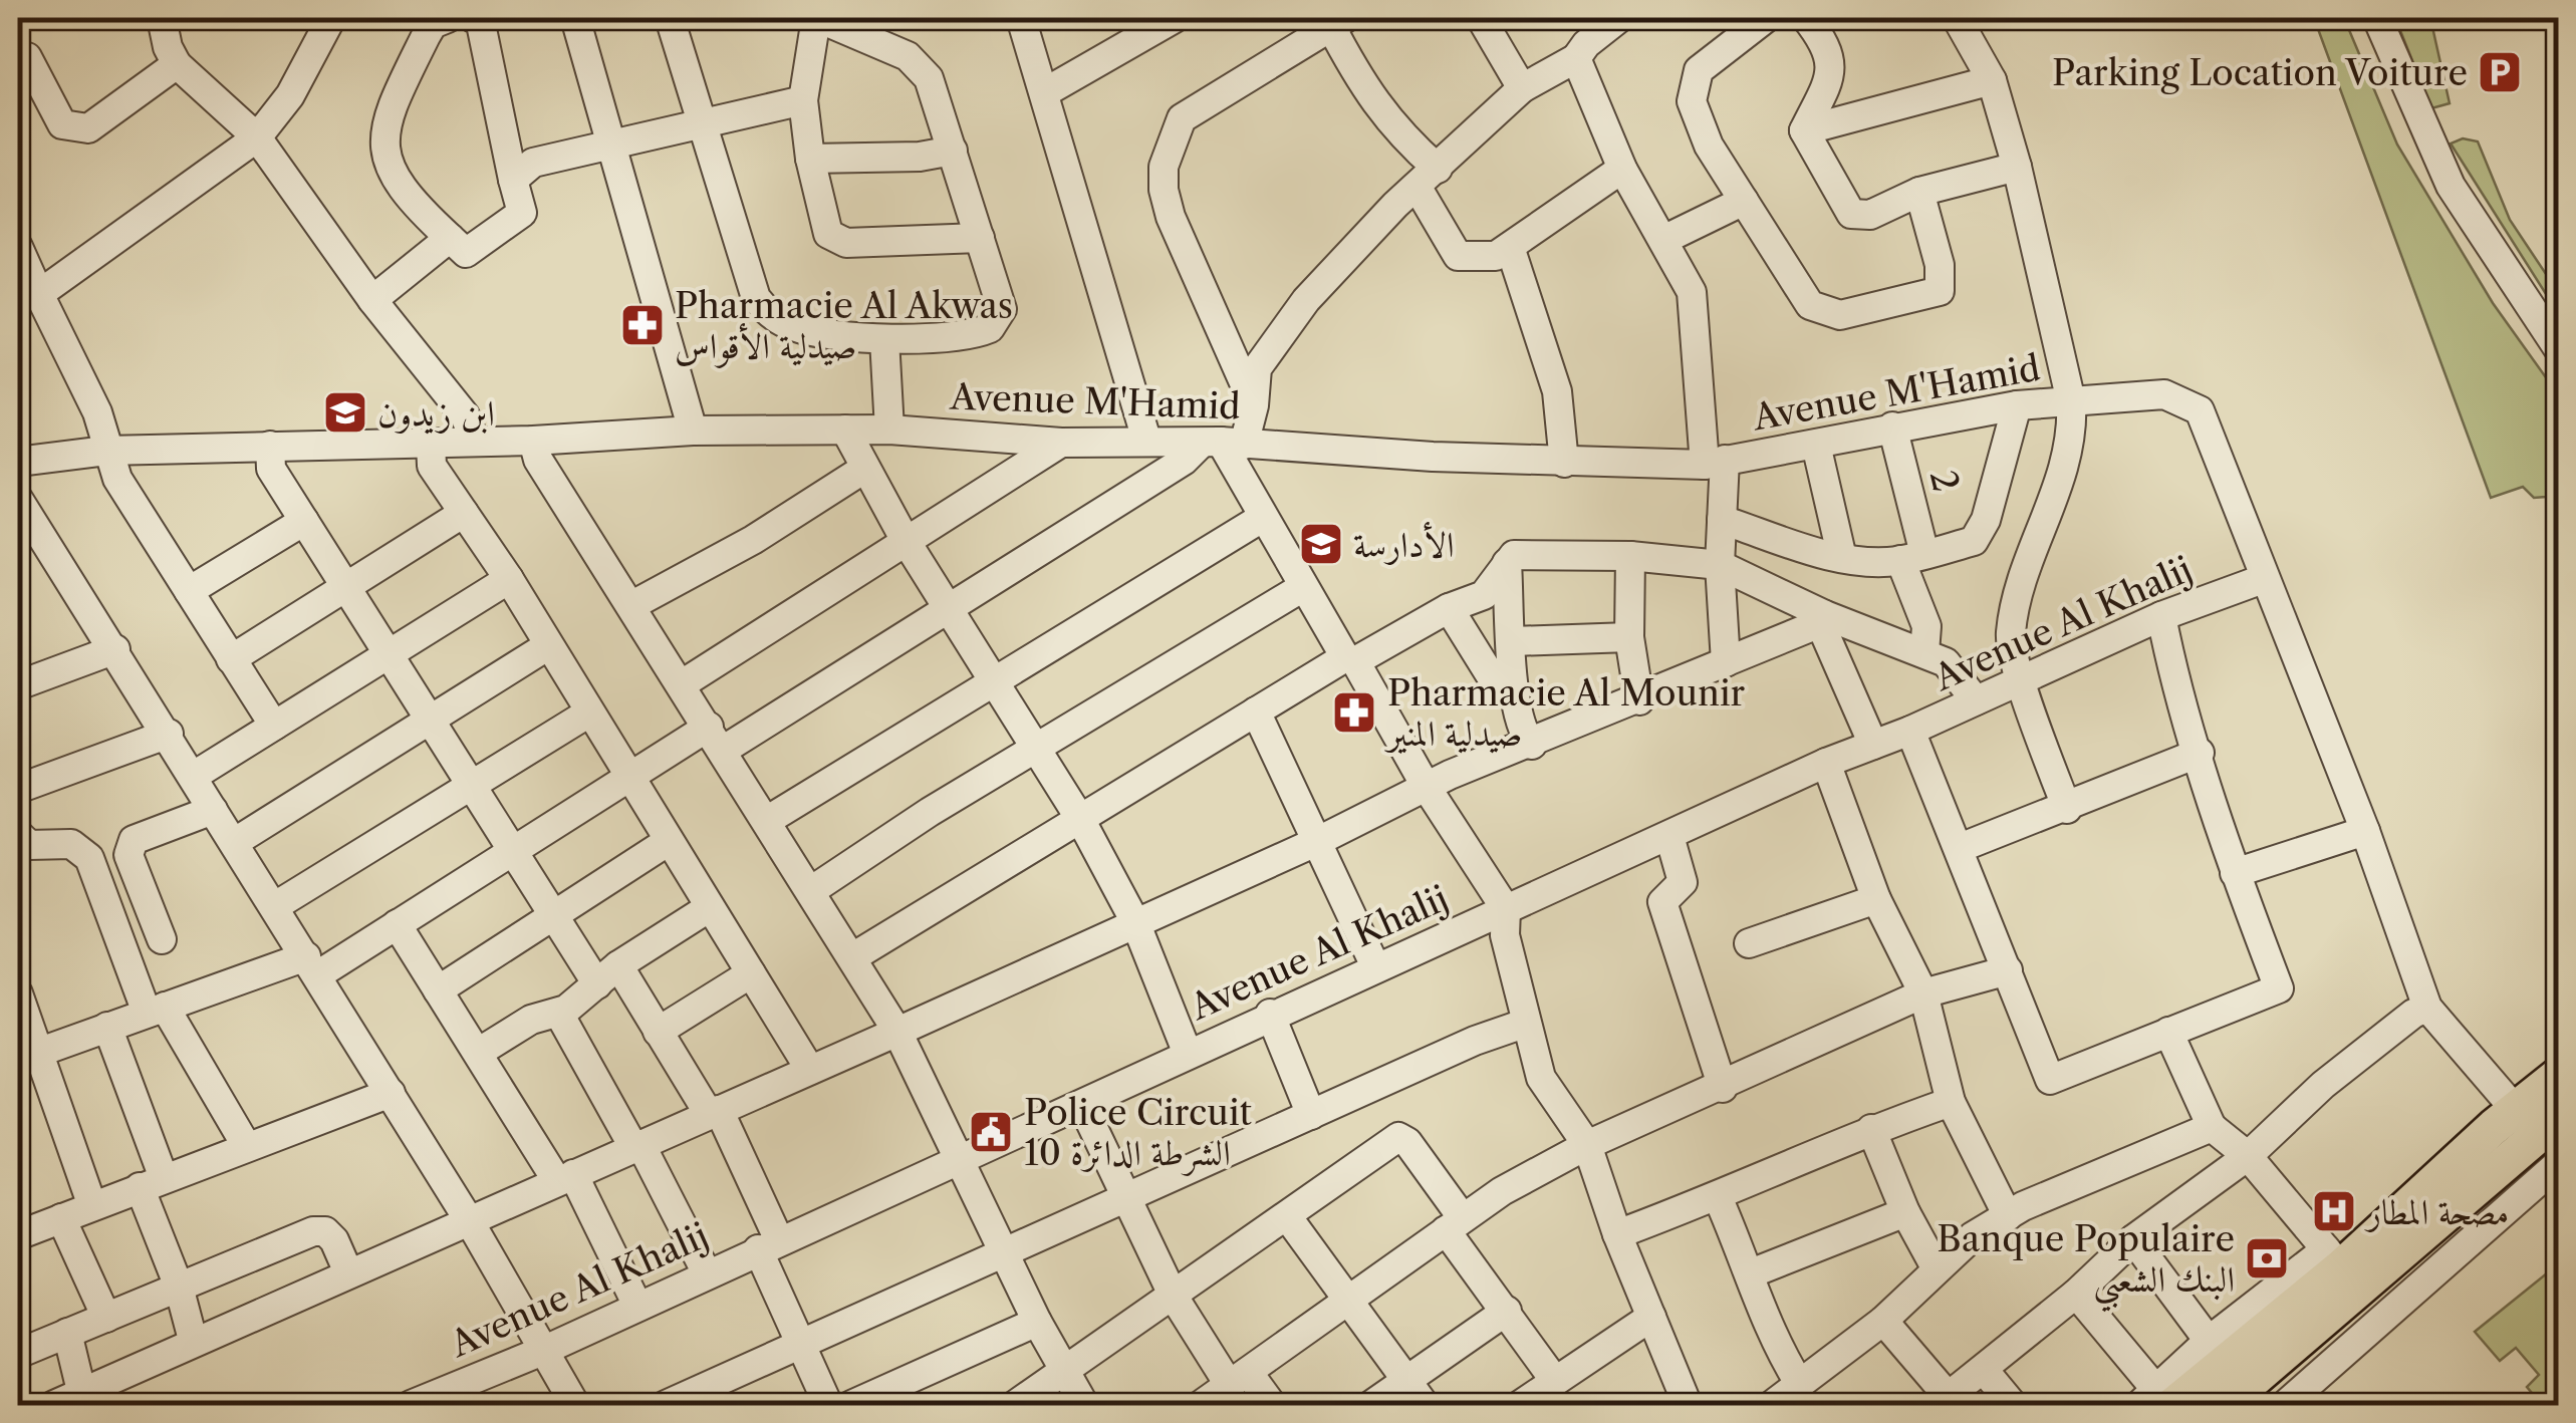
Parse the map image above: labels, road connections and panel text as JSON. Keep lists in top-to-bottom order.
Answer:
{
  "streets": {
    "street": ["Avenue M'Hamid", "2", "Avenue Al Khalij"]
  },
  "crossings": [
    ["Avenue M'Hamid", "2"],
    ["Avenue M'Hamid", "Avenue Al Khalij"]
  ],
  "places": {
    "parking": ["Parking Location Voiture"],
    "pharmacy": ["Pharmacie Al Akwas صيدلية الأقواس", "Pharmacie Al Mounir صيدلية المنير"],
    "school or university": ["ابن زيدون", "الأدارسة"],
    "public building": ["Police Circuit 10 الشرطة الدائرة"],
    "hospital": ["مصحة المطار"],
    "bank": ["Banque Populaire البنك الشعبي"]
  }
}
